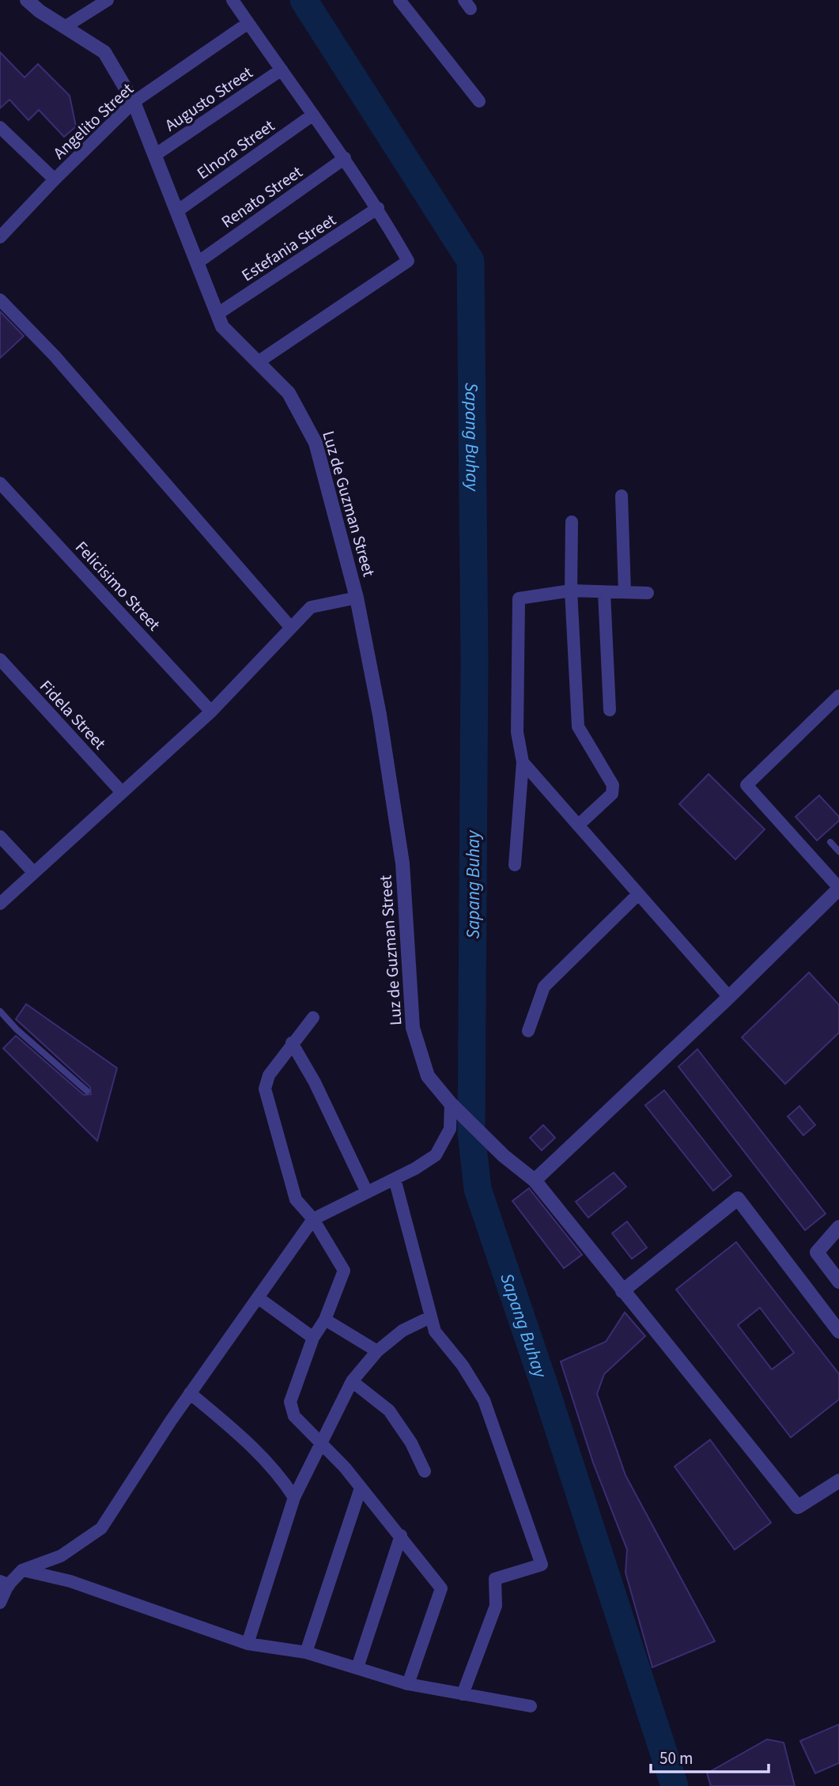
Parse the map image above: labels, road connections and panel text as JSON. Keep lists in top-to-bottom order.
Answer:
{
  "streets": {
    "street": [
      "Augusto Street",
      "Angelito Street",
      "Elnora Street",
      "Renato Street",
      "Estefania Street",
      "Luz de Guzman Street",
      "Felicisimo Street",
      "Fidela Street"
    ]
  },
  "crossings": [
    ["Augusto Street", "Luz de Guzman Street"],
    ["Angelito Street", "Luz de Guzman Street"],
    ["Elnora Street", "Luz de Guzman Street"],
    ["Renato Street", "Luz de Guzman Street"],
    ["Estefania Street", "Luz de Guzman Street"]
  ],
  "water": ["Sapang Buhay"],
  "scale_bar": "50 m"
}
